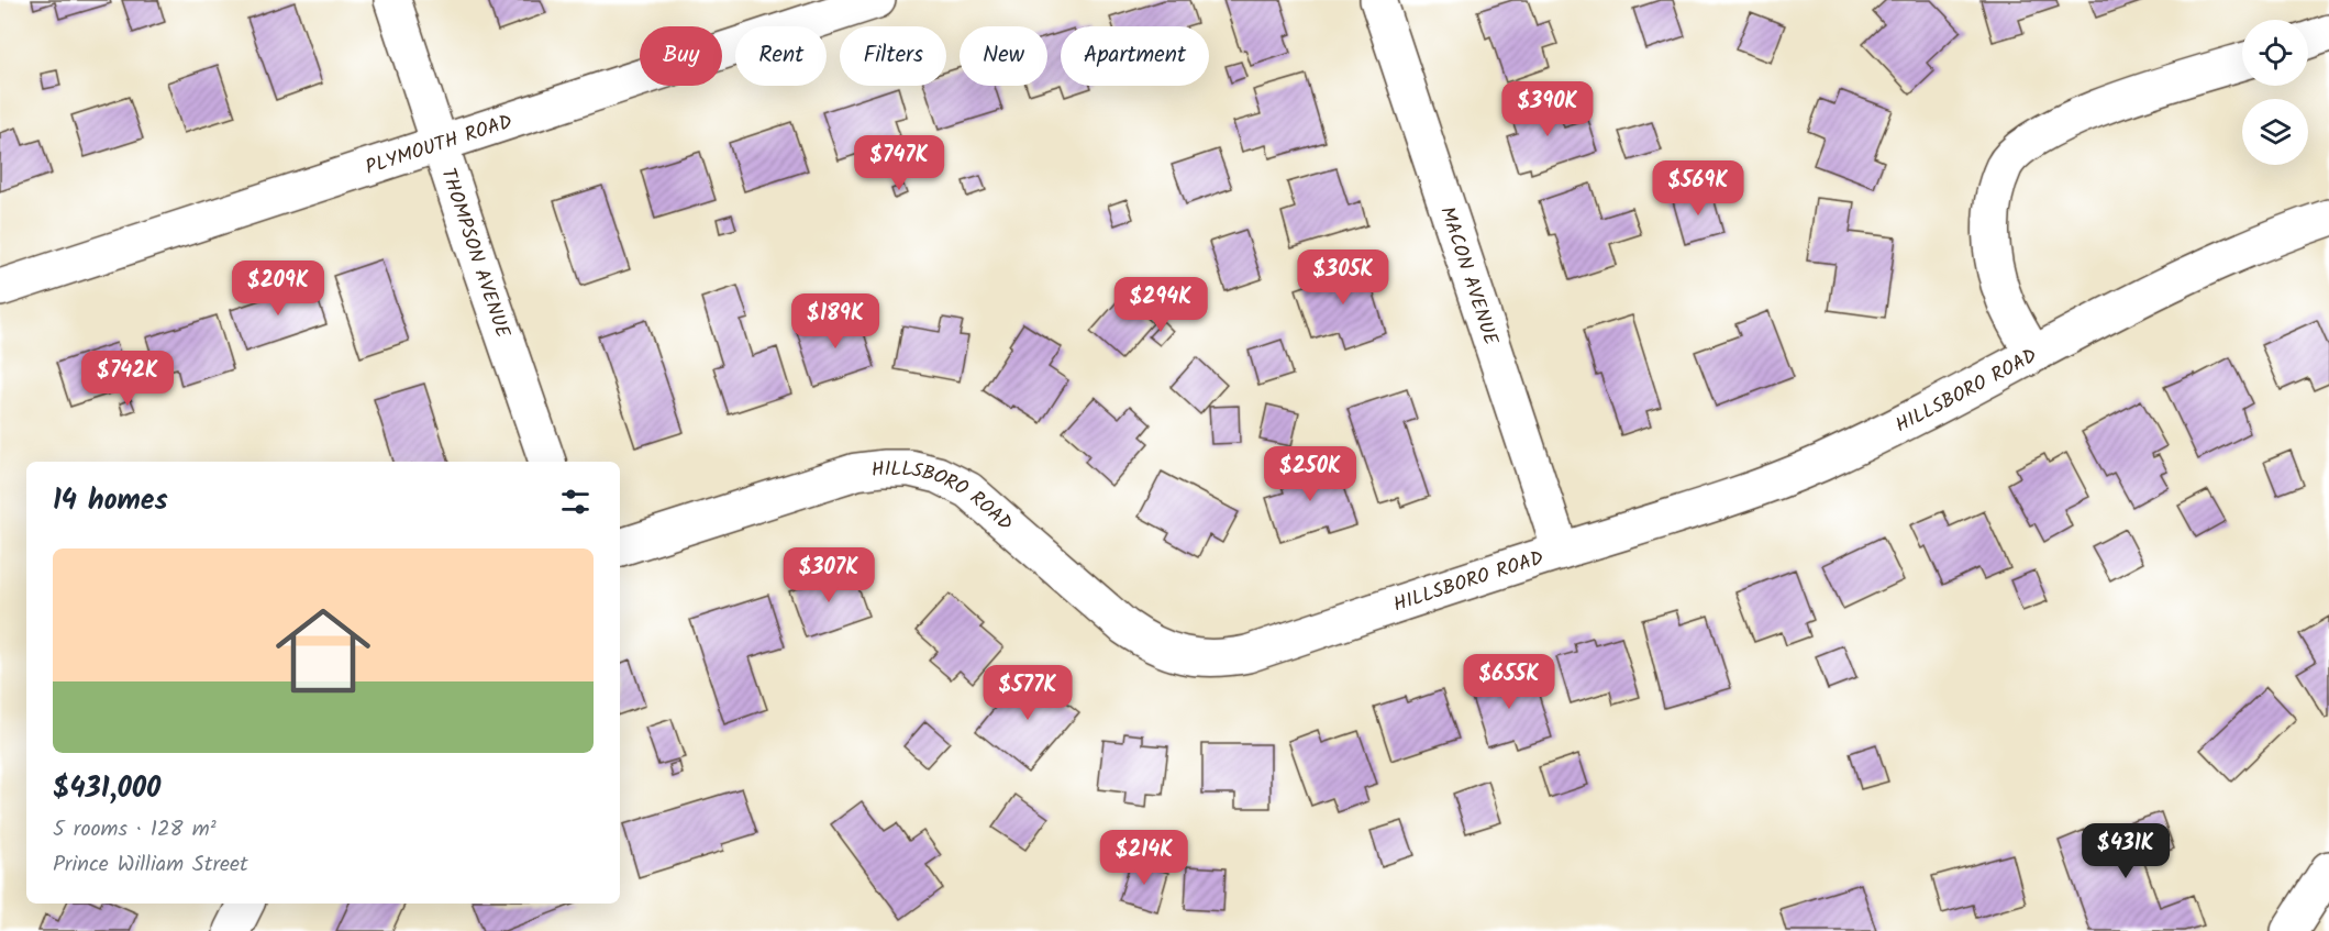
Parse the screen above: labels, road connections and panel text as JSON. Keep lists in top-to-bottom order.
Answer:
{
  "streets": {
    "street": [
      "PLYMOUTH ROAD",
      "THOMPSON AVENUE",
      "MACON AVENUE",
      "HILLSBORO ROAD"
    ]
  },
  "crossings": [
    ["PLYMOUTH ROAD", "THOMPSON AVENUE"],
    ["MACON AVENUE", "HILLSBORO ROAD"]
  ],
  "page": {
    "chip": [
      "Buy",
      "Rent",
      "Filters",
      "New",
      "Apartment"
    ],
    "price": [
      "$390K",
      "$747K",
      "$569K",
      "$305K",
      "$209K",
      "$294K",
      "$189K",
      "$742K",
      "$250K",
      "$307K",
      "$655K",
      "$577K",
      "$431K",
      "$214K"
    ],
    "heading": "14 homes",
    "list": [
      {
        "name": "$431,000",
        "note": "5 rooms · 128 m² · Prince William Street"
      }
    ]
  }
}
